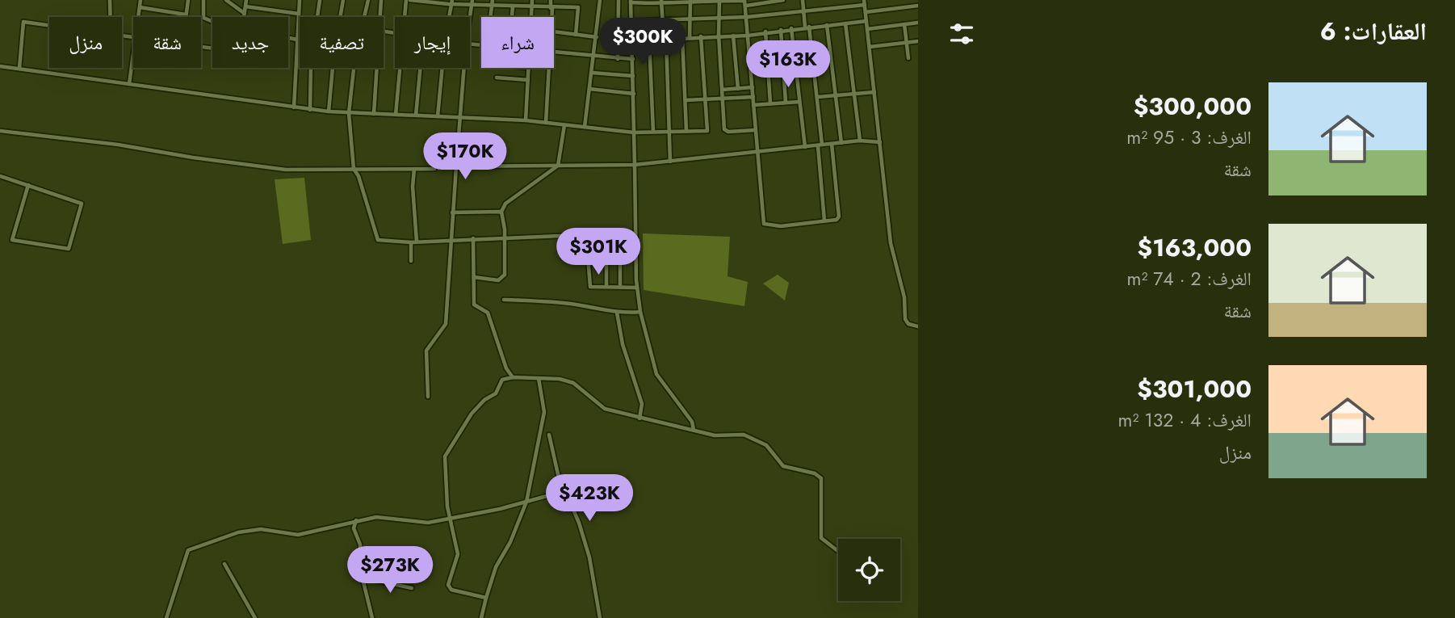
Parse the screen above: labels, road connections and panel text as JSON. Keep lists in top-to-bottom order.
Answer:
{
  "page": {
    "heading": "العقارات: 6",
    "chip": [
      "شراء",
      "إيجار",
      "تصفية",
      "جديد",
      "شقة",
      "منزل"
    ],
    "price": [
      "$300K",
      "$163K",
      "$170K",
      "$301K",
      "$423K",
      "$273K"
    ],
    "list": [
      {
        "name": "$300,000",
        "note": "الغرف: 3 · 95 m² · شقة"
      },
      {
        "name": "$163,000",
        "note": "الغرف: 2 · 74 m² · شقة"
      },
      {
        "name": "$301,000",
        "note": "الغرف: 4 · 132 m² · منزل"
      }
    ]
  }
}
